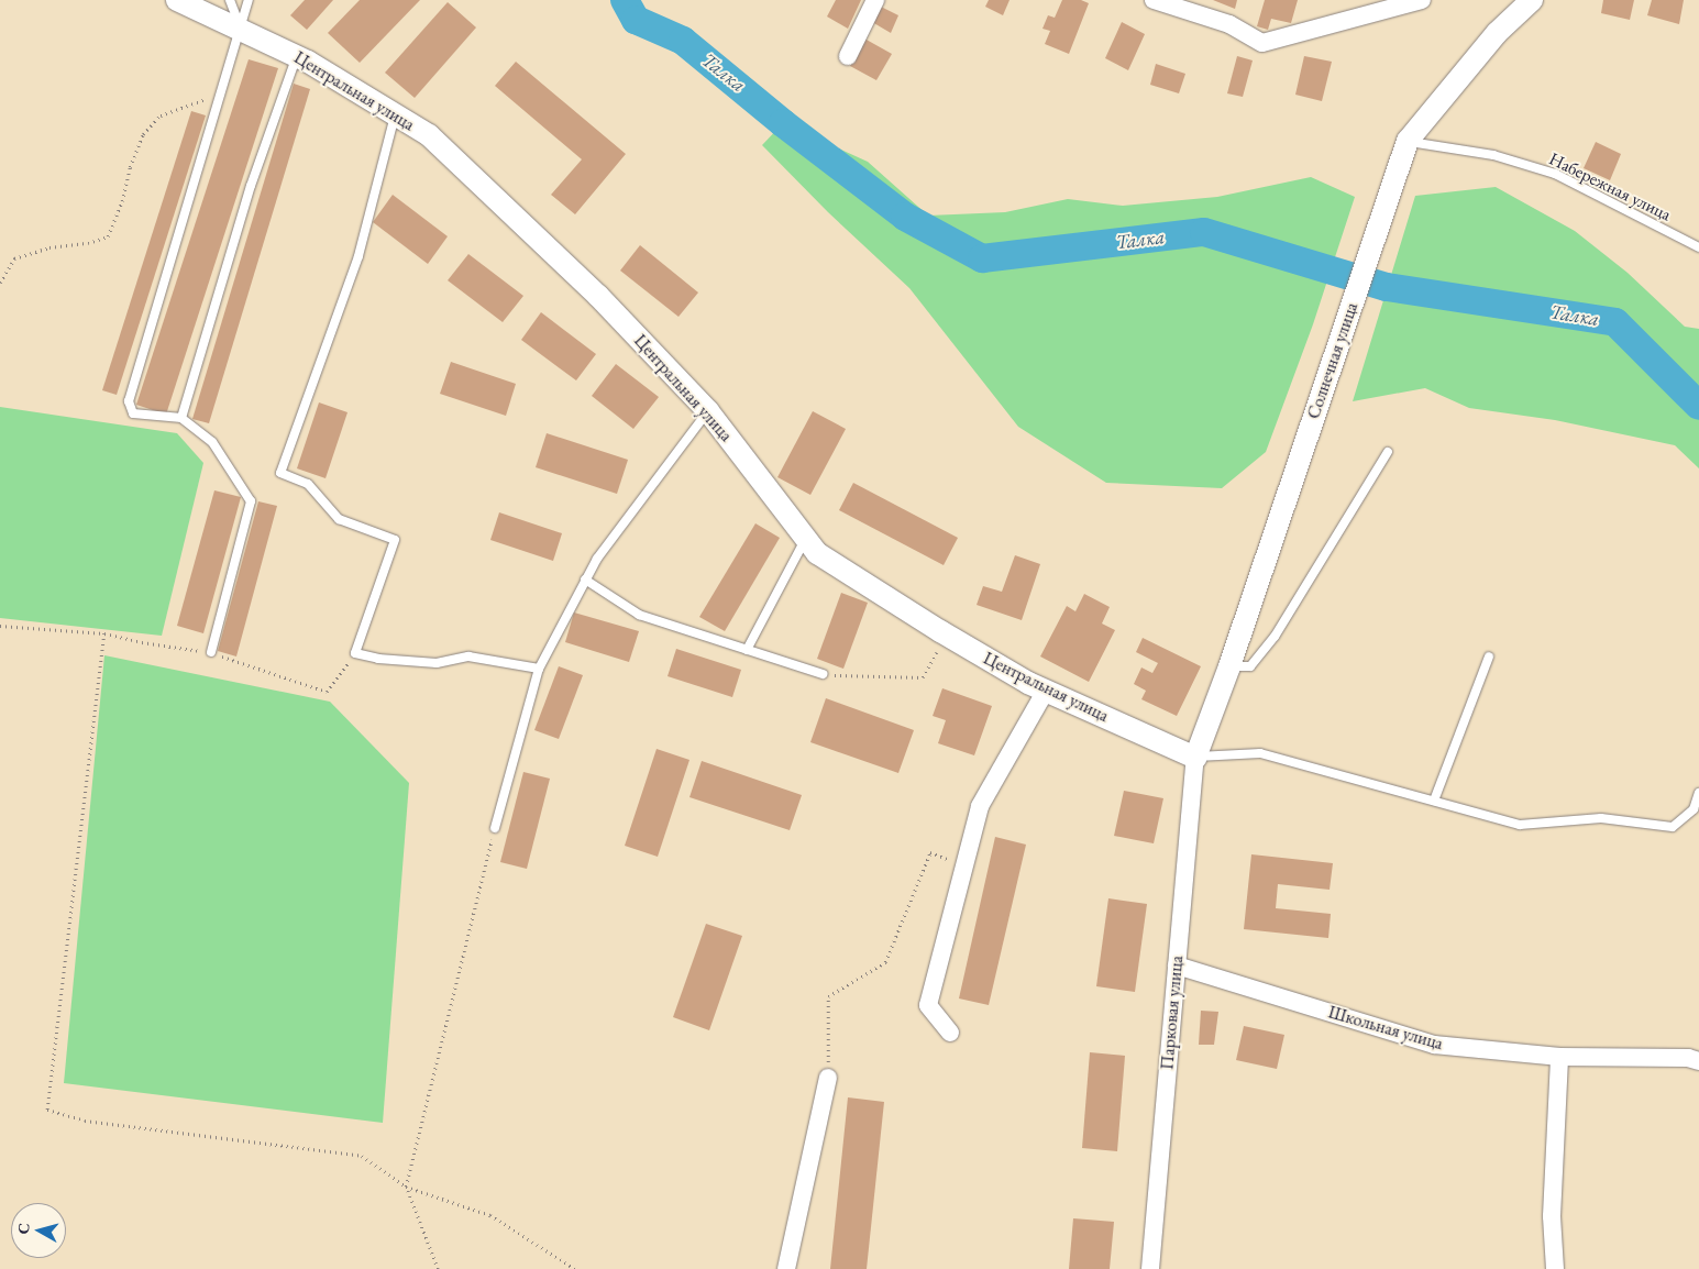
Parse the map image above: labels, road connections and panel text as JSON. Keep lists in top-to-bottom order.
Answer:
{
  "streets": {
    "street": [
      "Центральная улица",
      "Солнечная улица",
      "Парковая улица",
      "Школьная улица"
    ],
    "lane": ["Набережная улица"]
  },
  "crossings": [
    ["Центральная улица", "Солнечная улица"],
    ["Центральная улица", "Парковая улица"],
    ["Набережная улица", "Солнечная улица"],
    ["Солнечная улица", "Парковая улица"],
    ["Парковая улица", "Школьная улица"]
  ],
  "water": ["Талка"],
  "north": "left"
}
